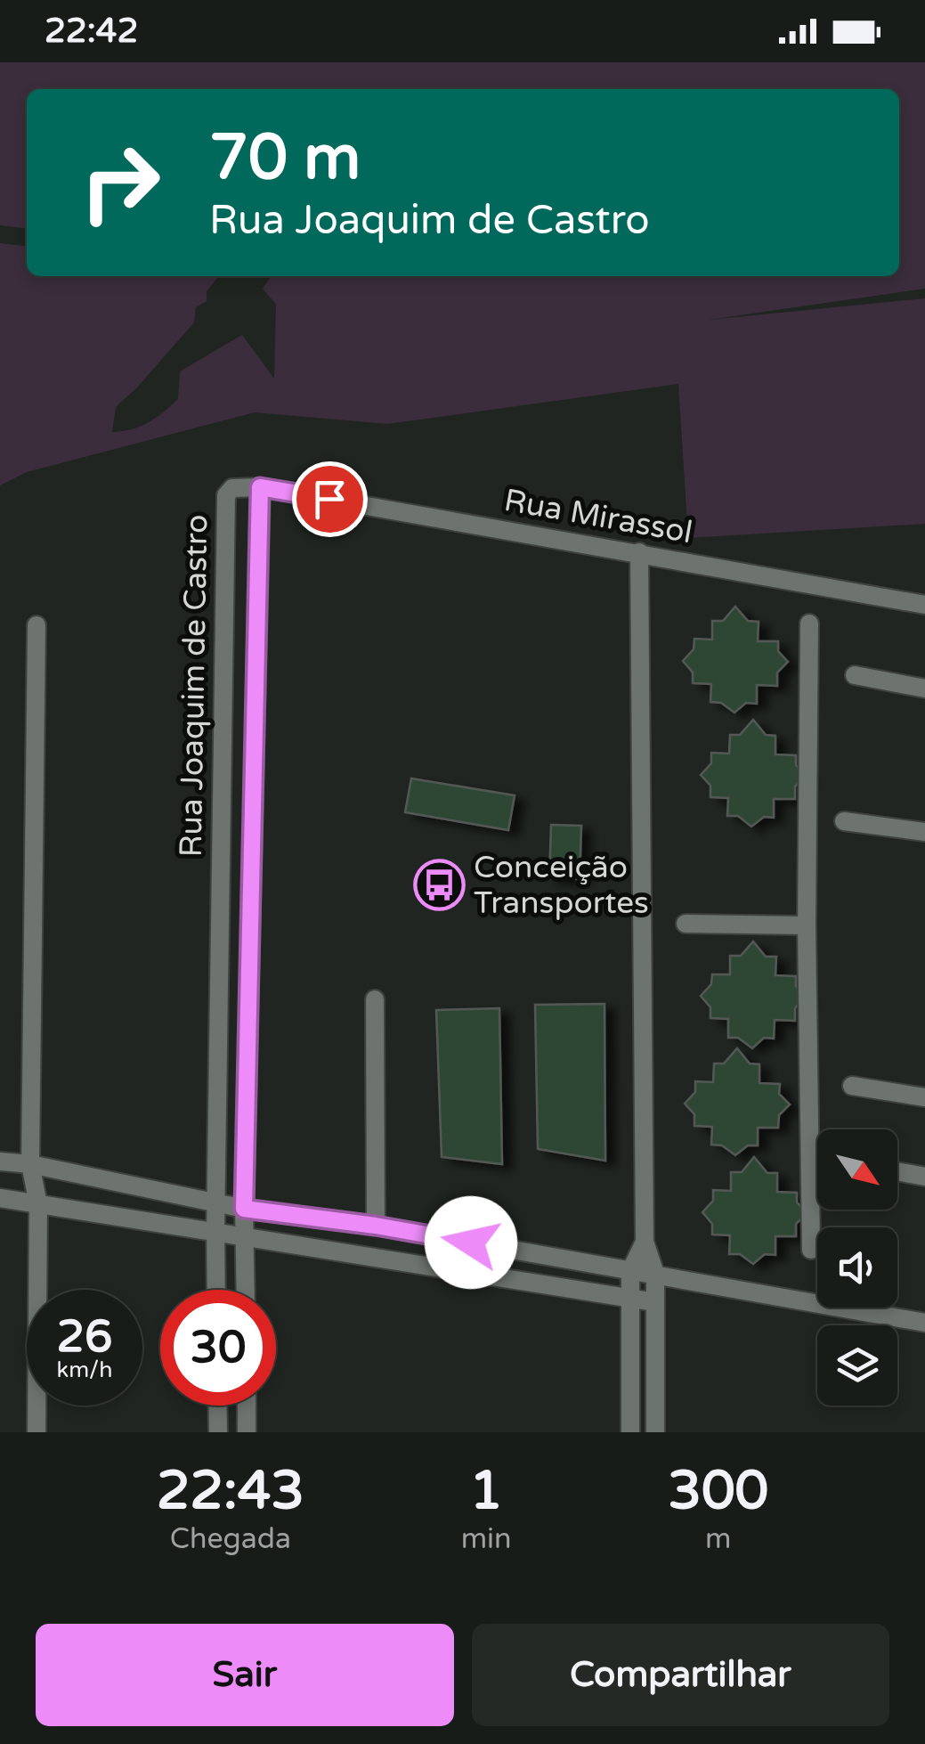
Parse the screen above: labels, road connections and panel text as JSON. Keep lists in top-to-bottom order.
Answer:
{
  "streets": {
    "street": ["Rua Mirassol", "Rua Joaquim de Castro"]
  },
  "crossings": [
    ["Rua Mirassol", "Rua Joaquim de Castro"]
  ],
  "places": {
    "bus stop": ["Conceição Transportes"]
  },
  "north": "bottom right",
  "page": {
    "status": "22:42",
    "turn": ["70 m", "Rua Joaquim de Castro"],
    "speed": "26 km/h",
    "limit": "30",
    "eta": [
      "22:43",
      "Chegada",
      "1",
      "min",
      "300",
      "m"
    ],
    "buttons": ["Sair", "Compartilhar"]
  }
}
